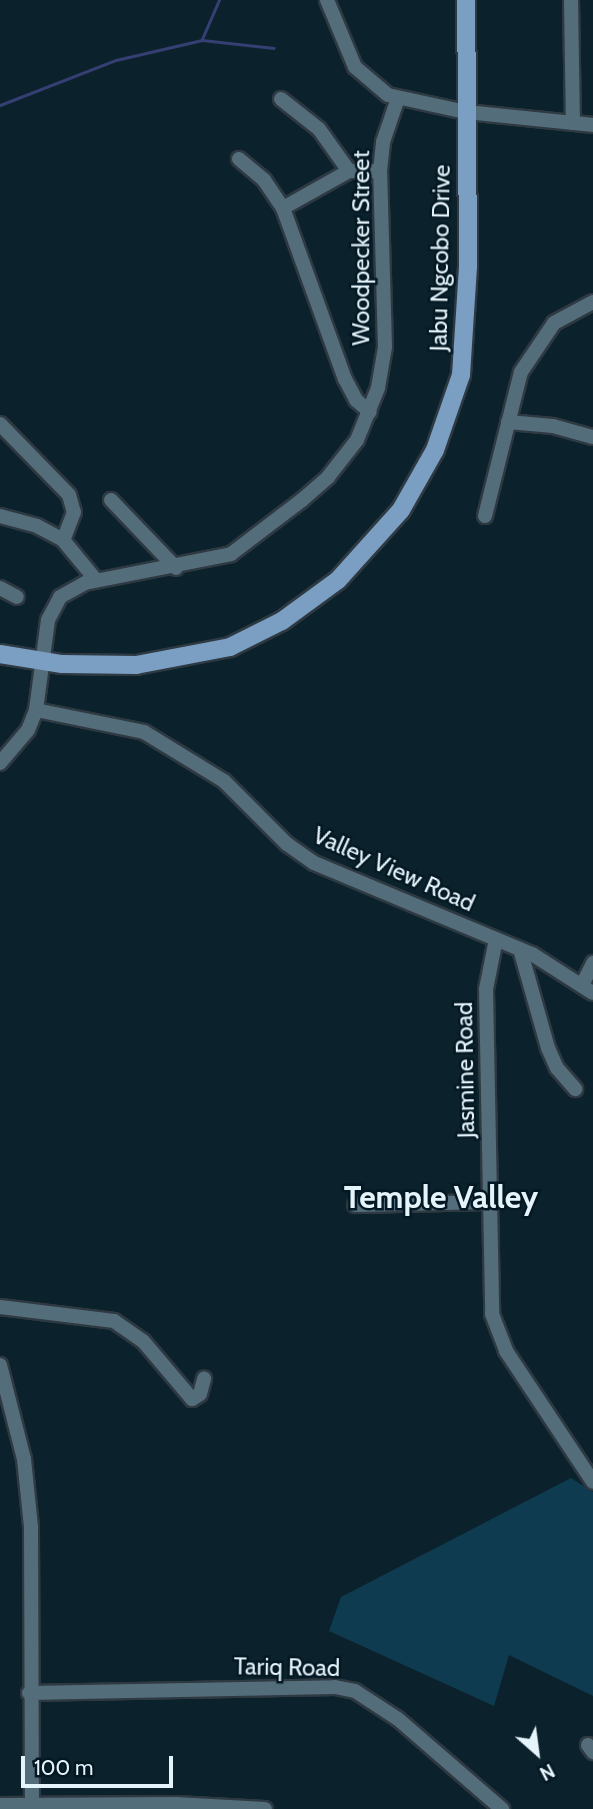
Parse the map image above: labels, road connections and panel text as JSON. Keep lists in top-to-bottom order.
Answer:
{
  "streets": {
    "main road": ["Jabu Ngcobo Drive"],
    "street": [
      "Woodpecker Street",
      "Valley View Road",
      "Jasmine Road",
      "Tariq Road"
    ]
  },
  "crossings": [
    ["Woodpecker Street", "Jabu Ngcobo Drive"],
    ["Woodpecker Street", "Valley View Road"],
    ["Valley View Road", "Jasmine Road"]
  ],
  "districts": ["Temple Valley"],
  "scale_bar": "100 m",
  "north": "bottom right"
}
